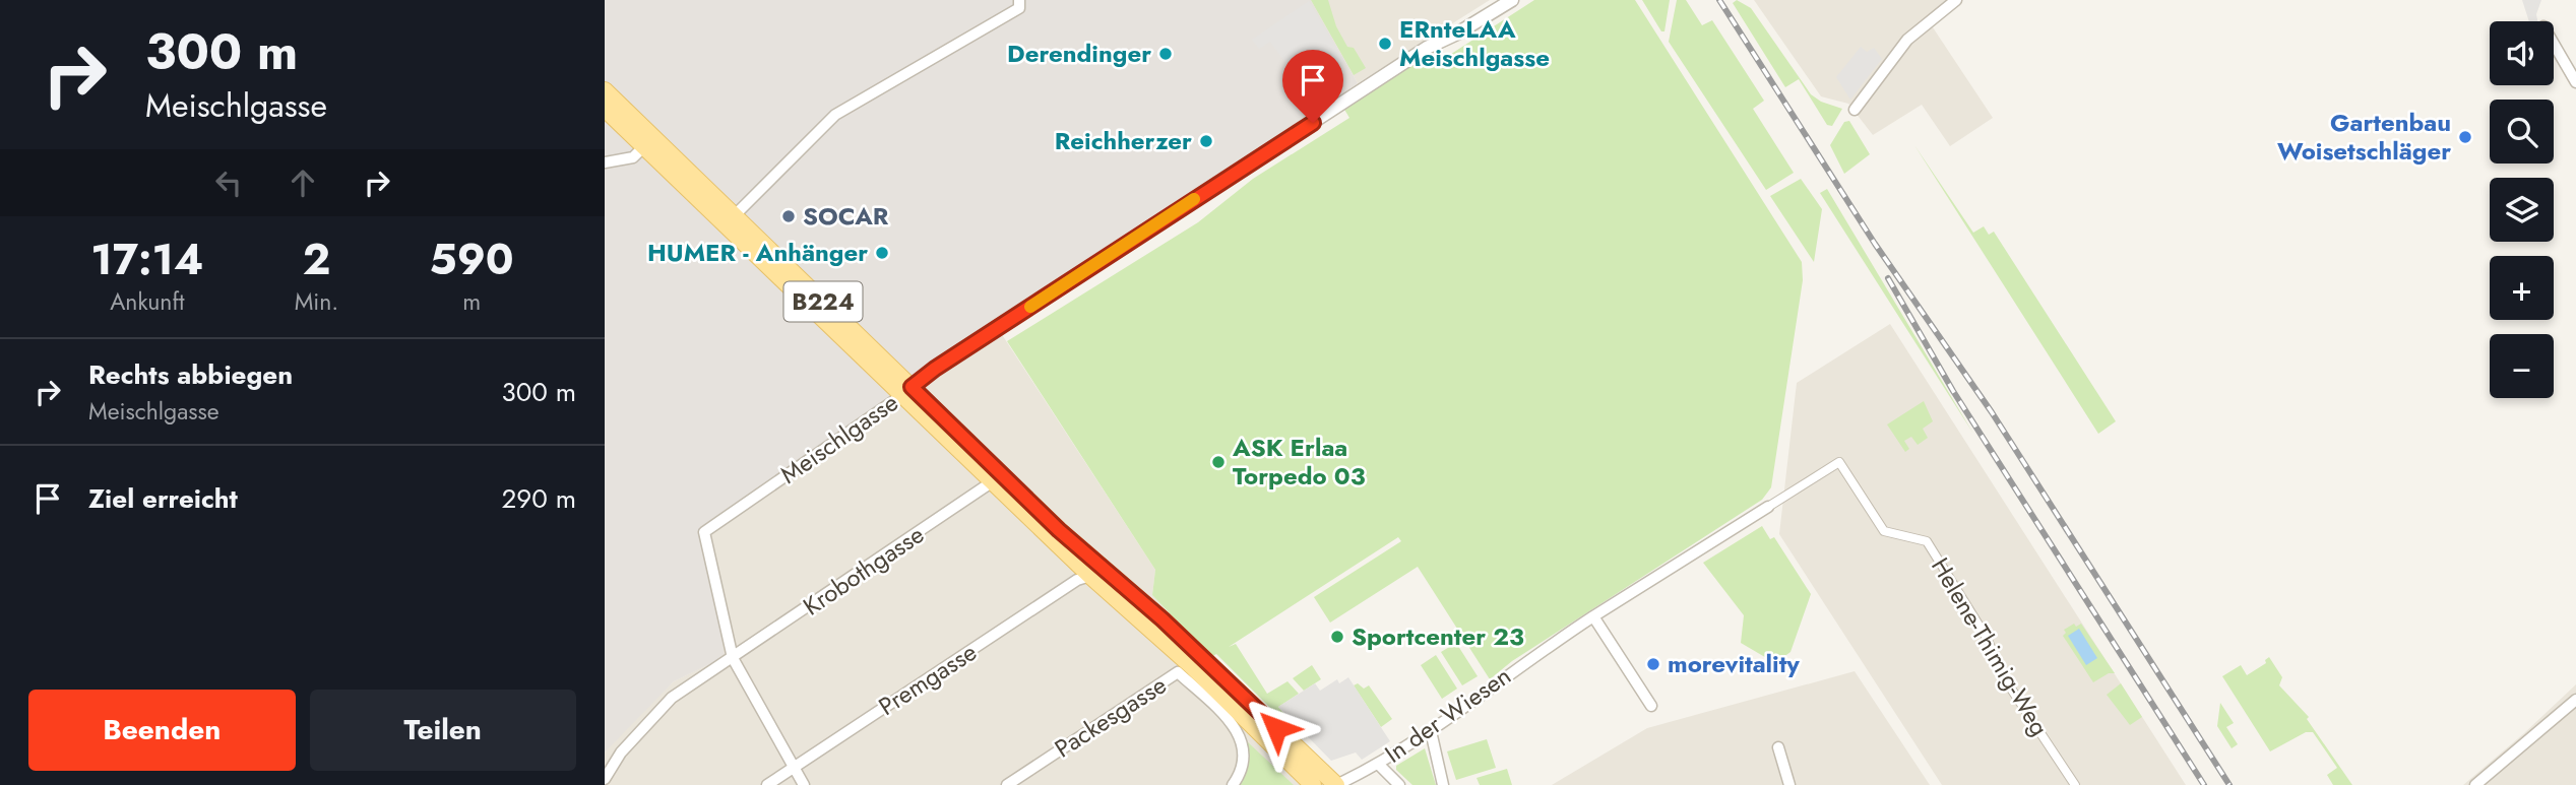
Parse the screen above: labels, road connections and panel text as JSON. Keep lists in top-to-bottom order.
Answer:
{
  "streets": {
    "main road": ["B224"],
    "street": [
      "Meischlgasse",
      "Krobothgasse",
      "Helene-Thimig-Weg",
      "Premgasse",
      "In der Wiesen",
      "Packesgasse"
    ]
  },
  "crossings": [
    ["B224", "Meischlgasse"],
    ["B224", "Krobothgasse"],
    ["B224", "Premgasse"],
    ["B224", "In der Wiesen"],
    ["Meischlgasse", "Krobothgasse"],
    ["Helene-Thimig-Weg", "In der Wiesen"]
  ],
  "places": [
    "ERnteLAA Meischlgasse",
    "Derendinger",
    "Gartenbau Woisetschläger",
    "Reichherzer",
    "SOCAR",
    "HUMER - Anhänger",
    "ASK Erlaa Torpedo 03",
    "Sportcenter 23",
    "morevitality"
  ],
  "page": {
    "turn": ["300 m", "Meischlgasse"],
    "map_buttons": ["+", "−"],
    "eta": [
      "17:14",
      "Ankunft",
      "2",
      "Min.",
      "590",
      "m"
    ],
    "list": [
      {
        "name": "Rechts abbiegen",
        "note": "Meischlgasse",
        "value": "300 m"
      },
      {
        "name": "Ziel erreicht",
        "value": "290 m"
      }
    ],
    "buttons": ["Beenden", "Teilen"]
  }
}
